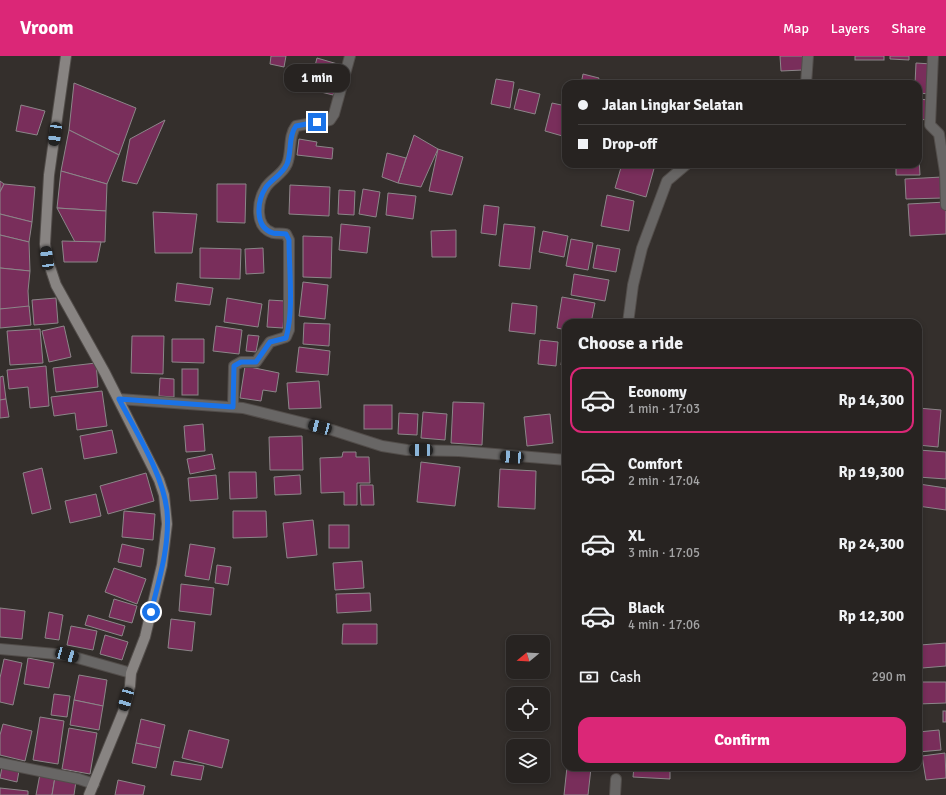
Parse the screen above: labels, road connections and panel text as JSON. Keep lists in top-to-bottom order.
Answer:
{
  "north": "left",
  "page": {
    "header": "Vroom",
    "nav": ["Map", "Layers", "Share"],
    "bubble": "1 min",
    "banner": ["Jalan Lingkar Selatan", "Drop-off"],
    "heading": "Choose a ride",
    "list": [
      {
        "name": "Economy",
        "note": "1 min · 17:03",
        "value": "Rp 14,300"
      },
      {
        "name": "Comfort",
        "note": "2 min · 17:04",
        "value": "Rp 19,300"
      },
      {
        "name": "XL",
        "note": "3 min · 17:05",
        "value": "Rp 24,300"
      },
      {
        "name": "Black",
        "note": "4 min · 17:06",
        "value": "Rp 12,300"
      }
    ],
    "pay": ["Cash", "290 m"],
    "buttons": "Confirm"
  }
}
